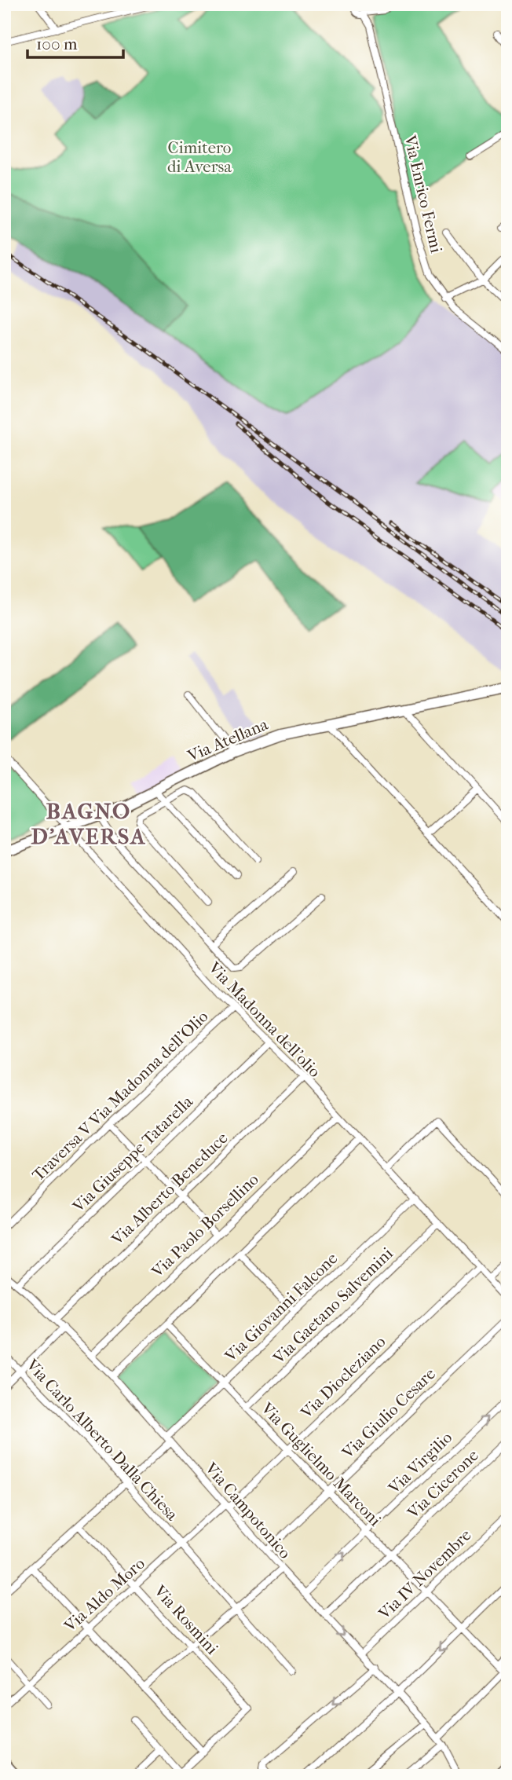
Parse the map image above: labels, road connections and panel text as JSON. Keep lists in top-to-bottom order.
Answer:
{
  "streets": {
    "main road": ["Via Atellana"],
    "street": [
      "Via Enrico Fermi",
      "Via Madonna dell'olio",
      "Traversa V Via Madonna dell'Olio",
      "Via Giuseppe Tatarella",
      "Via Alberto Beneduce",
      "Via Paolo Borsellino",
      "Via Gaetano Salvemini",
      "Via Giovanni Falcone",
      "Via Diocleziano",
      "Via Giulio Cesare",
      "Via Carlo Alberto Dalla Chiesa",
      "Via Virgilio",
      "Via Guglielmo Marconi",
      "Via Cicerone",
      "Via Campotonico",
      "Via IV Novembre",
      "Via Aldo Moro",
      "Via Rosmini"
    ]
  },
  "crossings": [
    ["Via Atellana", "Via Madonna dell'olio"],
    ["Via Madonna dell'olio", "Traversa V Via Madonna dell'Olio"],
    ["Via Madonna dell'olio", "Via Giuseppe Tatarella"],
    ["Via Madonna dell'olio", "Via Alberto Beneduce"],
    ["Via Madonna dell'olio", "Via Paolo Borsellino"],
    ["Via Madonna dell'olio", "Via Gaetano Salvemini"],
    ["Via Madonna dell'olio", "Via Giovanni Falcone"],
    ["Via Madonna dell'olio", "Via Diocleziano"],
    ["Via Giuseppe Tatarella", "Via Campotonico"],
    ["Via Alberto Beneduce", "Via Campotonico"],
    ["Via Paolo Borsellino", "Via Campotonico"],
    ["Via Gaetano Salvemini", "Via Guglielmo Marconi"],
    ["Via Giovanni Falcone", "Via Carlo Alberto Dalla Chiesa"],
    ["Via Giovanni Falcone", "Via Guglielmo Marconi"],
    ["Via Giovanni Falcone", "Via Campotonico"],
    ["Via Giovanni Falcone", "Via Rosmini"],
    ["Via Diocleziano", "Via Guglielmo Marconi"],
    ["Via Diocleziano", "Via Campotonico"],
    ["Via Diocleziano", "Via Aldo Moro"],
    ["Via Giulio Cesare", "Via Guglielmo Marconi"],
    ["Via Giulio Cesare", "Via Campotonico"],
    ["Via Carlo Alberto Dalla Chiesa", "Via Aldo Moro"],
    ["Via Virgilio", "Via Guglielmo Marconi"],
    ["Via Virgilio", "Via Campotonico"],
    ["Via Guglielmo Marconi", "Via Cicerone"],
    ["Via Guglielmo Marconi", "Via IV Novembre"],
    ["Via Cicerone", "Via Campotonico"],
    ["Via Campotonico", "Via IV Novembre"],
    ["Via Campotonico", "Via Aldo Moro"],
    ["Via Aldo Moro", "Via Rosmini"]
  ],
  "one_way": ["Via Virgilio"],
  "districts": ["BAGNO D'AVERSA"],
  "parks": ["Cimitero di Aversa"],
  "scale_bar": "100 m"
}
